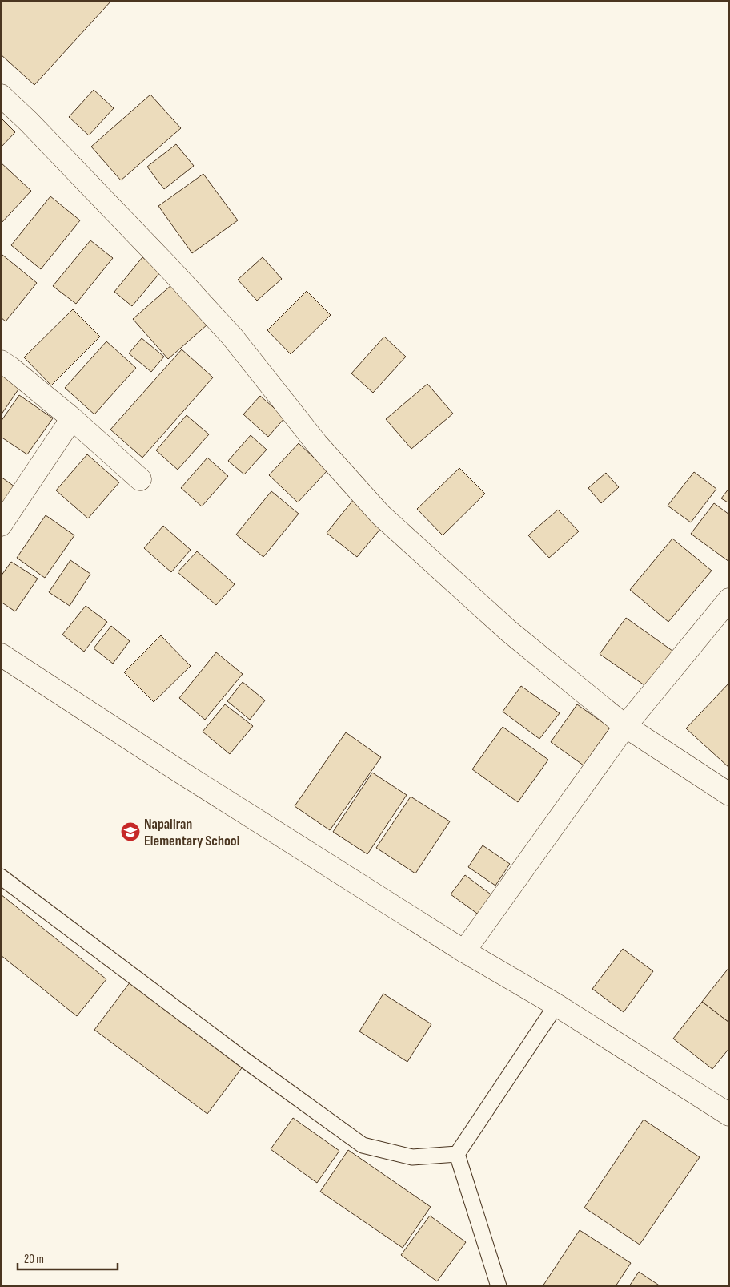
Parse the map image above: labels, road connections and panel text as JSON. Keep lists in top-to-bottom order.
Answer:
{
  "places": {
    "school or university": ["Napaliran Elementary School"]
  },
  "scale_bar": "20 m"
}
